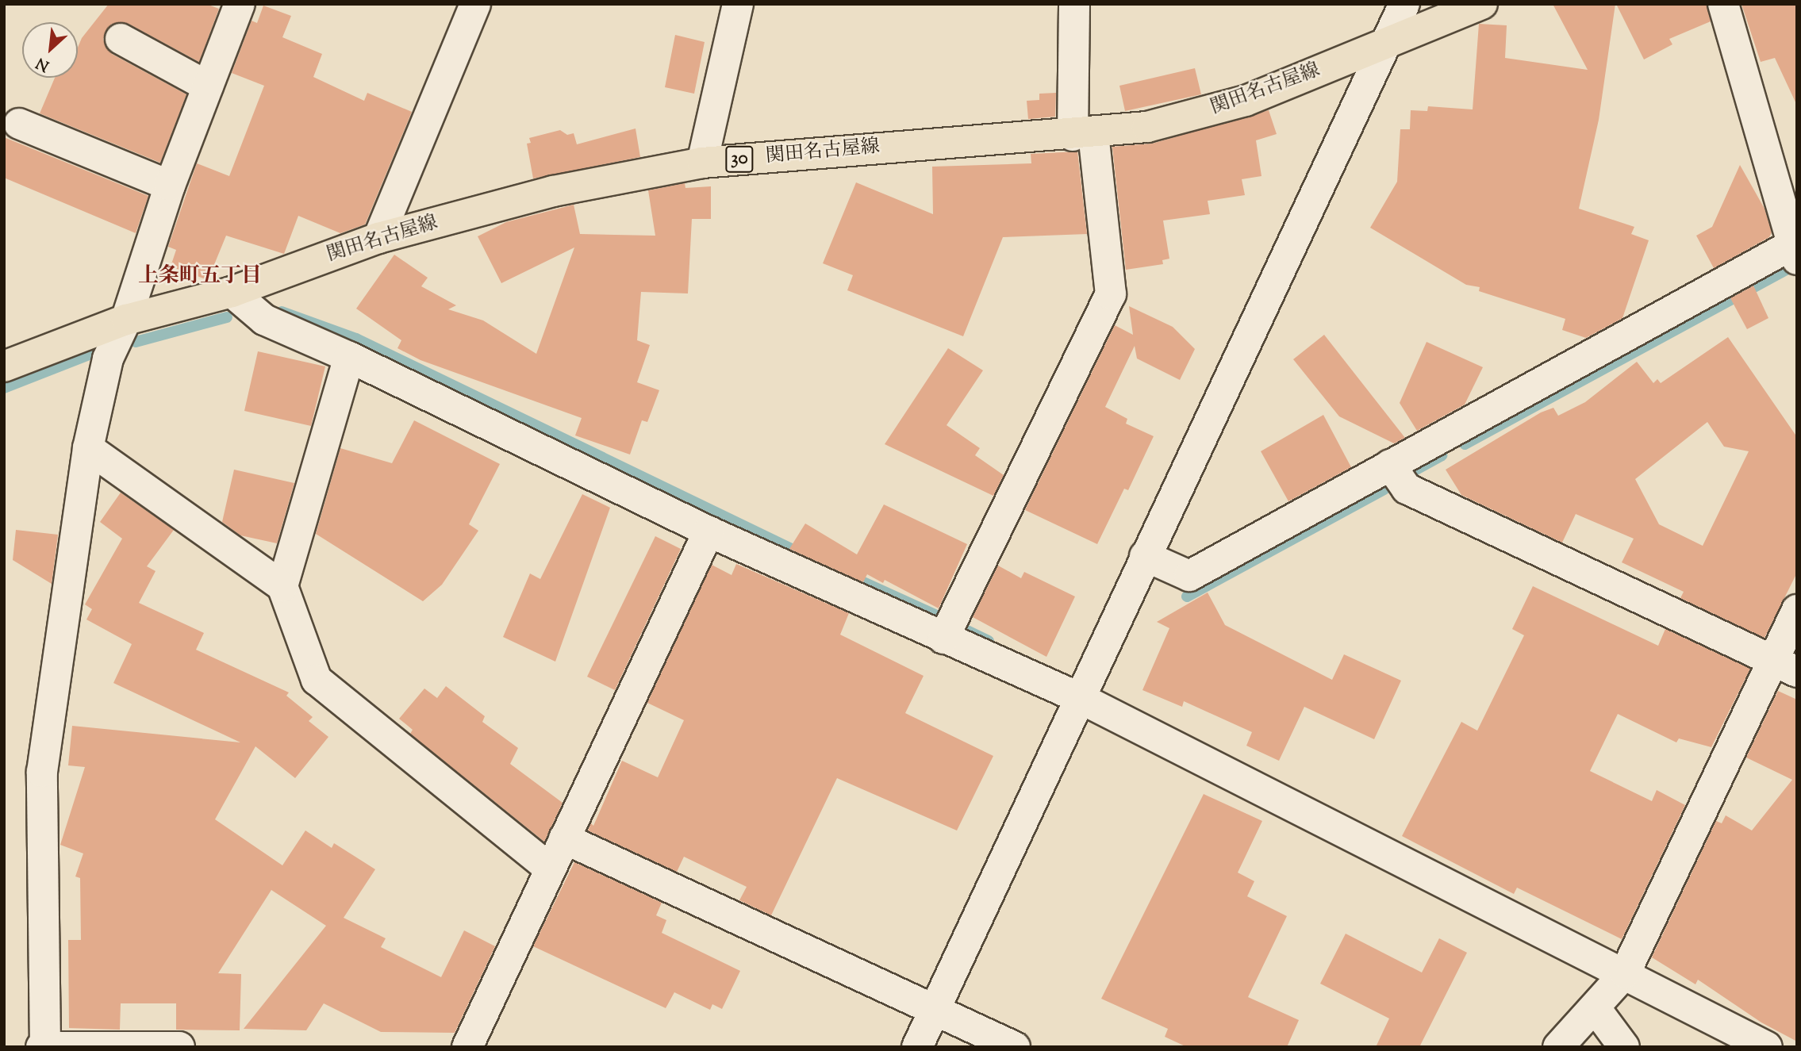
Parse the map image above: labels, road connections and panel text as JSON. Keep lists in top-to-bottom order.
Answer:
{
  "streets": {
    "main road": ["関田名古屋線", "30"]
  },
  "districts": ["上条町五丁目"],
  "north": "bottom left"
}
